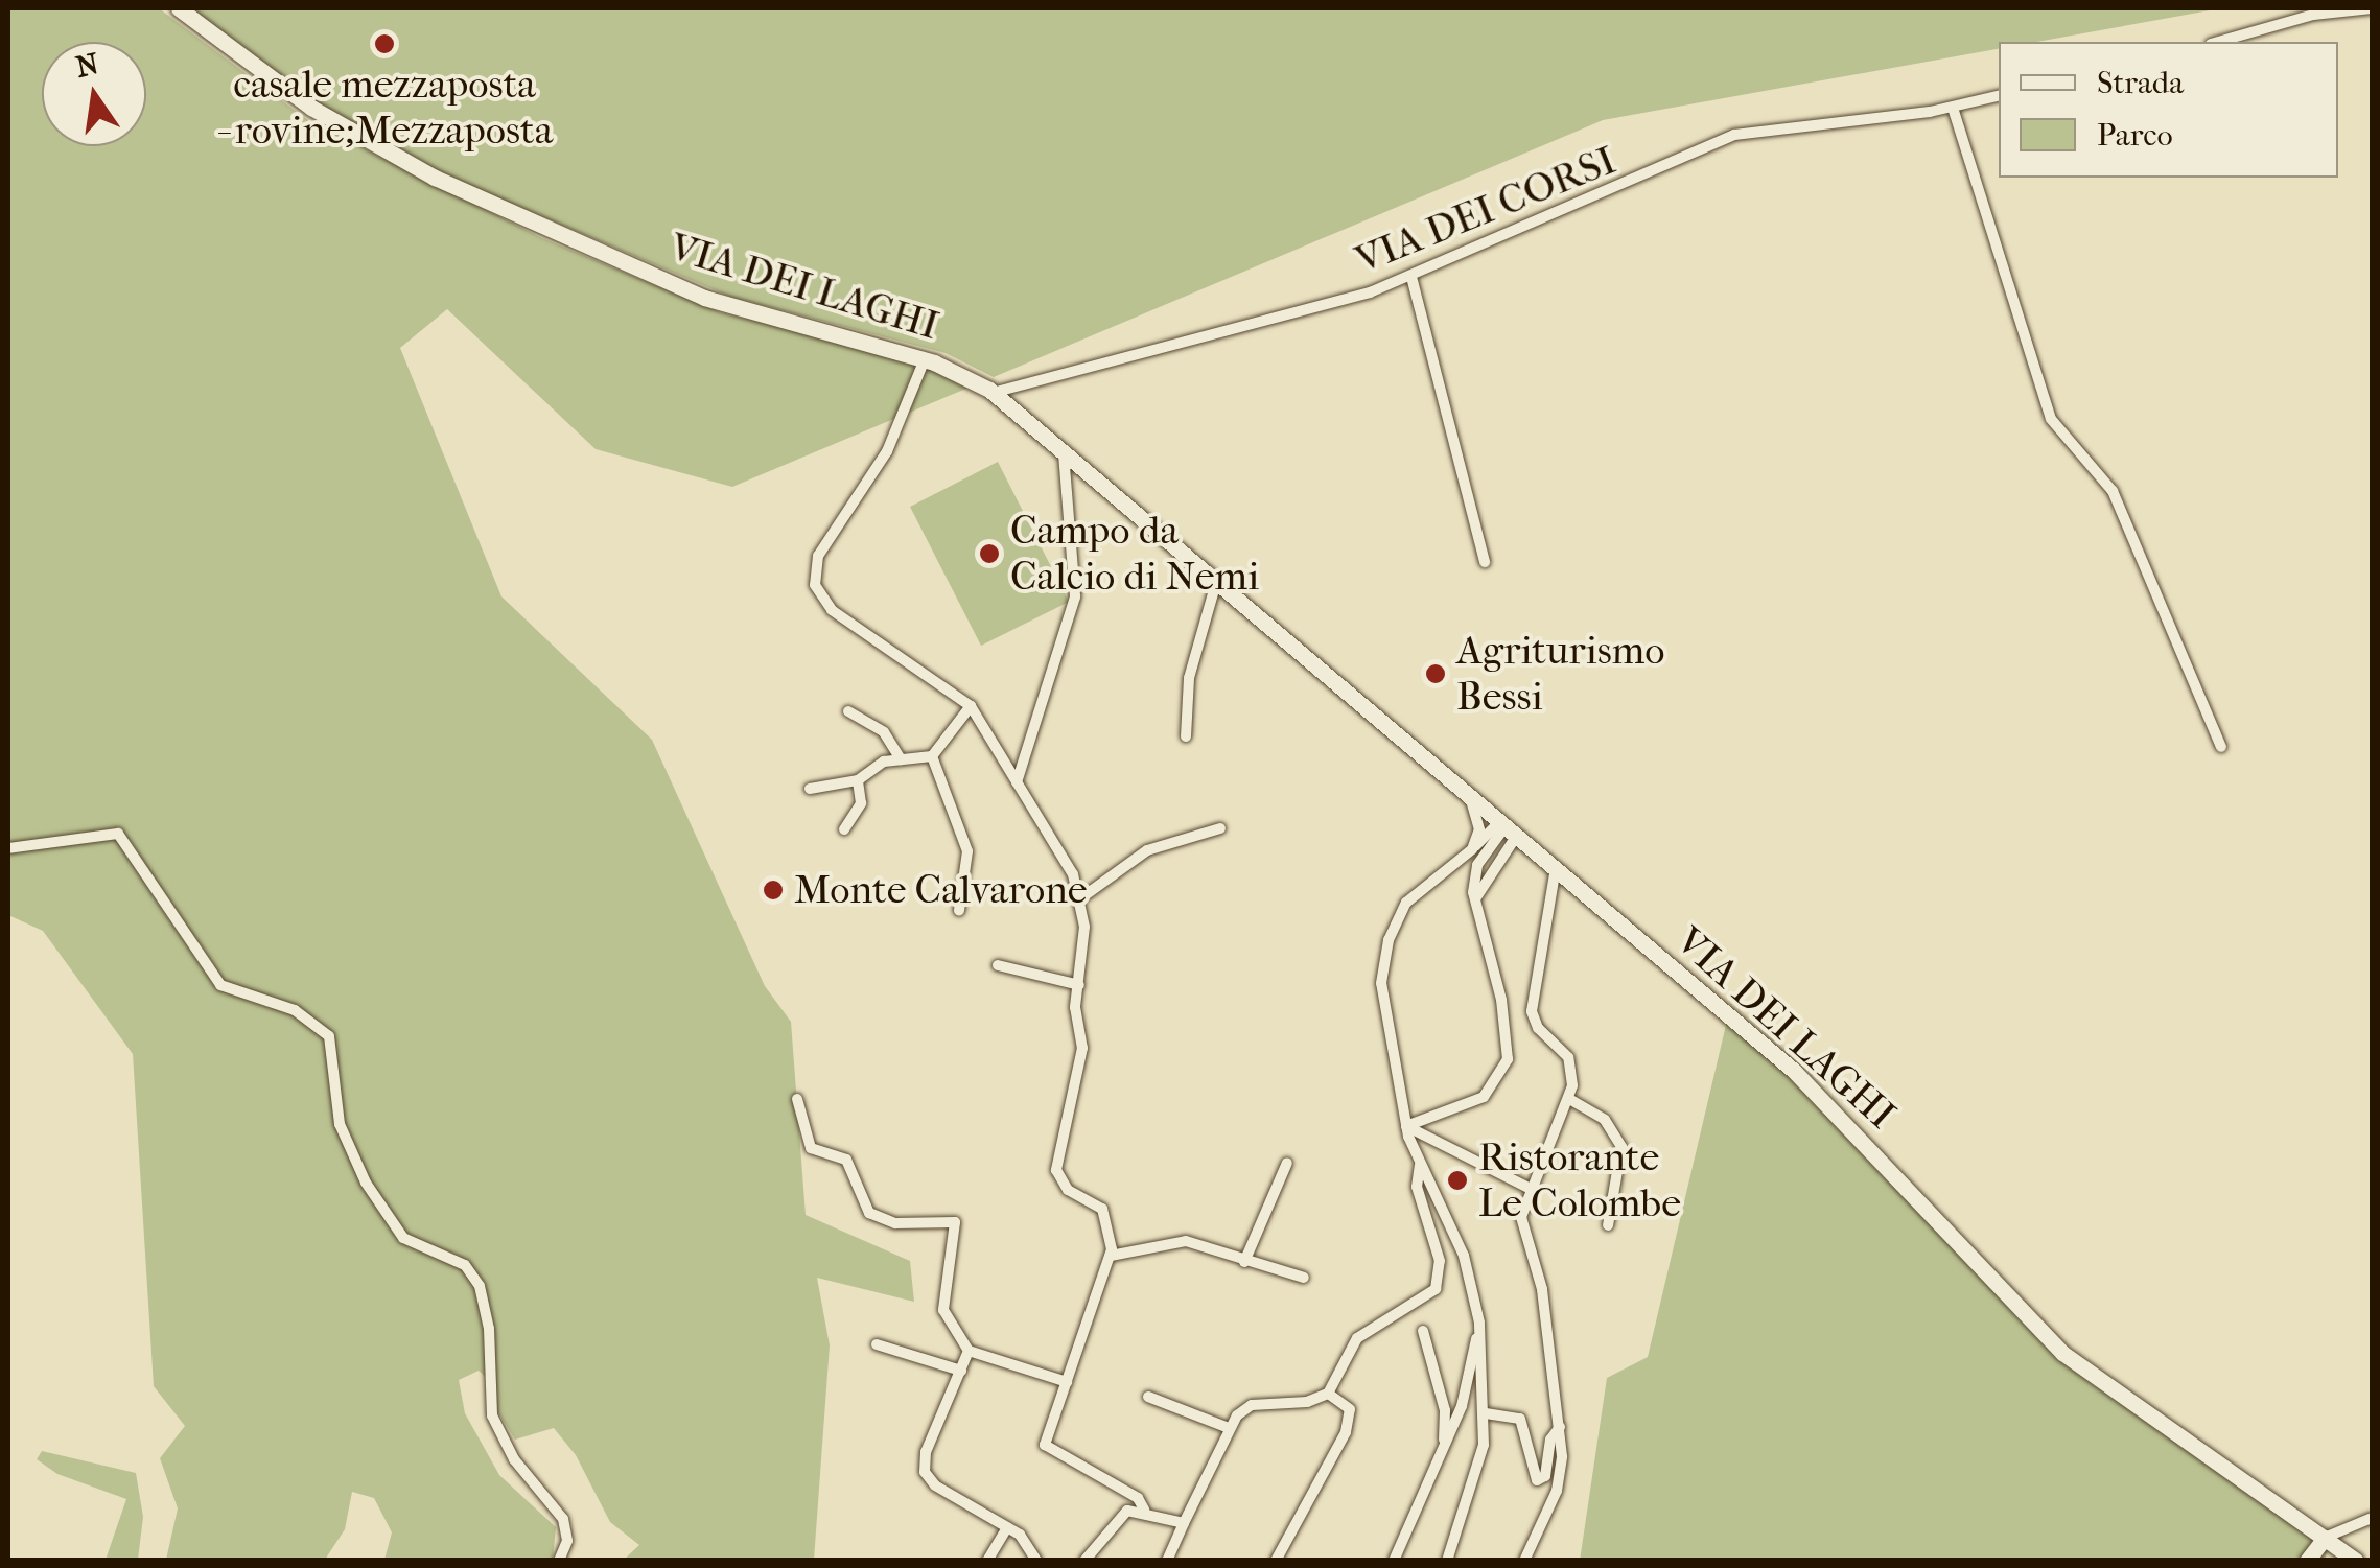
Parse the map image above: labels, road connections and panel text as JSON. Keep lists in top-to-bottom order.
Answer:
{
  "streets": {
    "main road": ["VIA DEI LAGHI"],
    "street": ["VIA DEI CORSI"]
  },
  "crossings": [
    ["VIA DEI CORSI", "VIA DEI LAGHI"]
  ],
  "places": [
    "casale mezzaposta - rovine;Mezzaposta",
    "Campo da Calcio di Nemi",
    "Agriturismo Bessi",
    "Monte Calvarone",
    "Ristorante Le Colombe"
  ],
  "legend": ["Strada", "Parco"],
  "north": "top"
}
